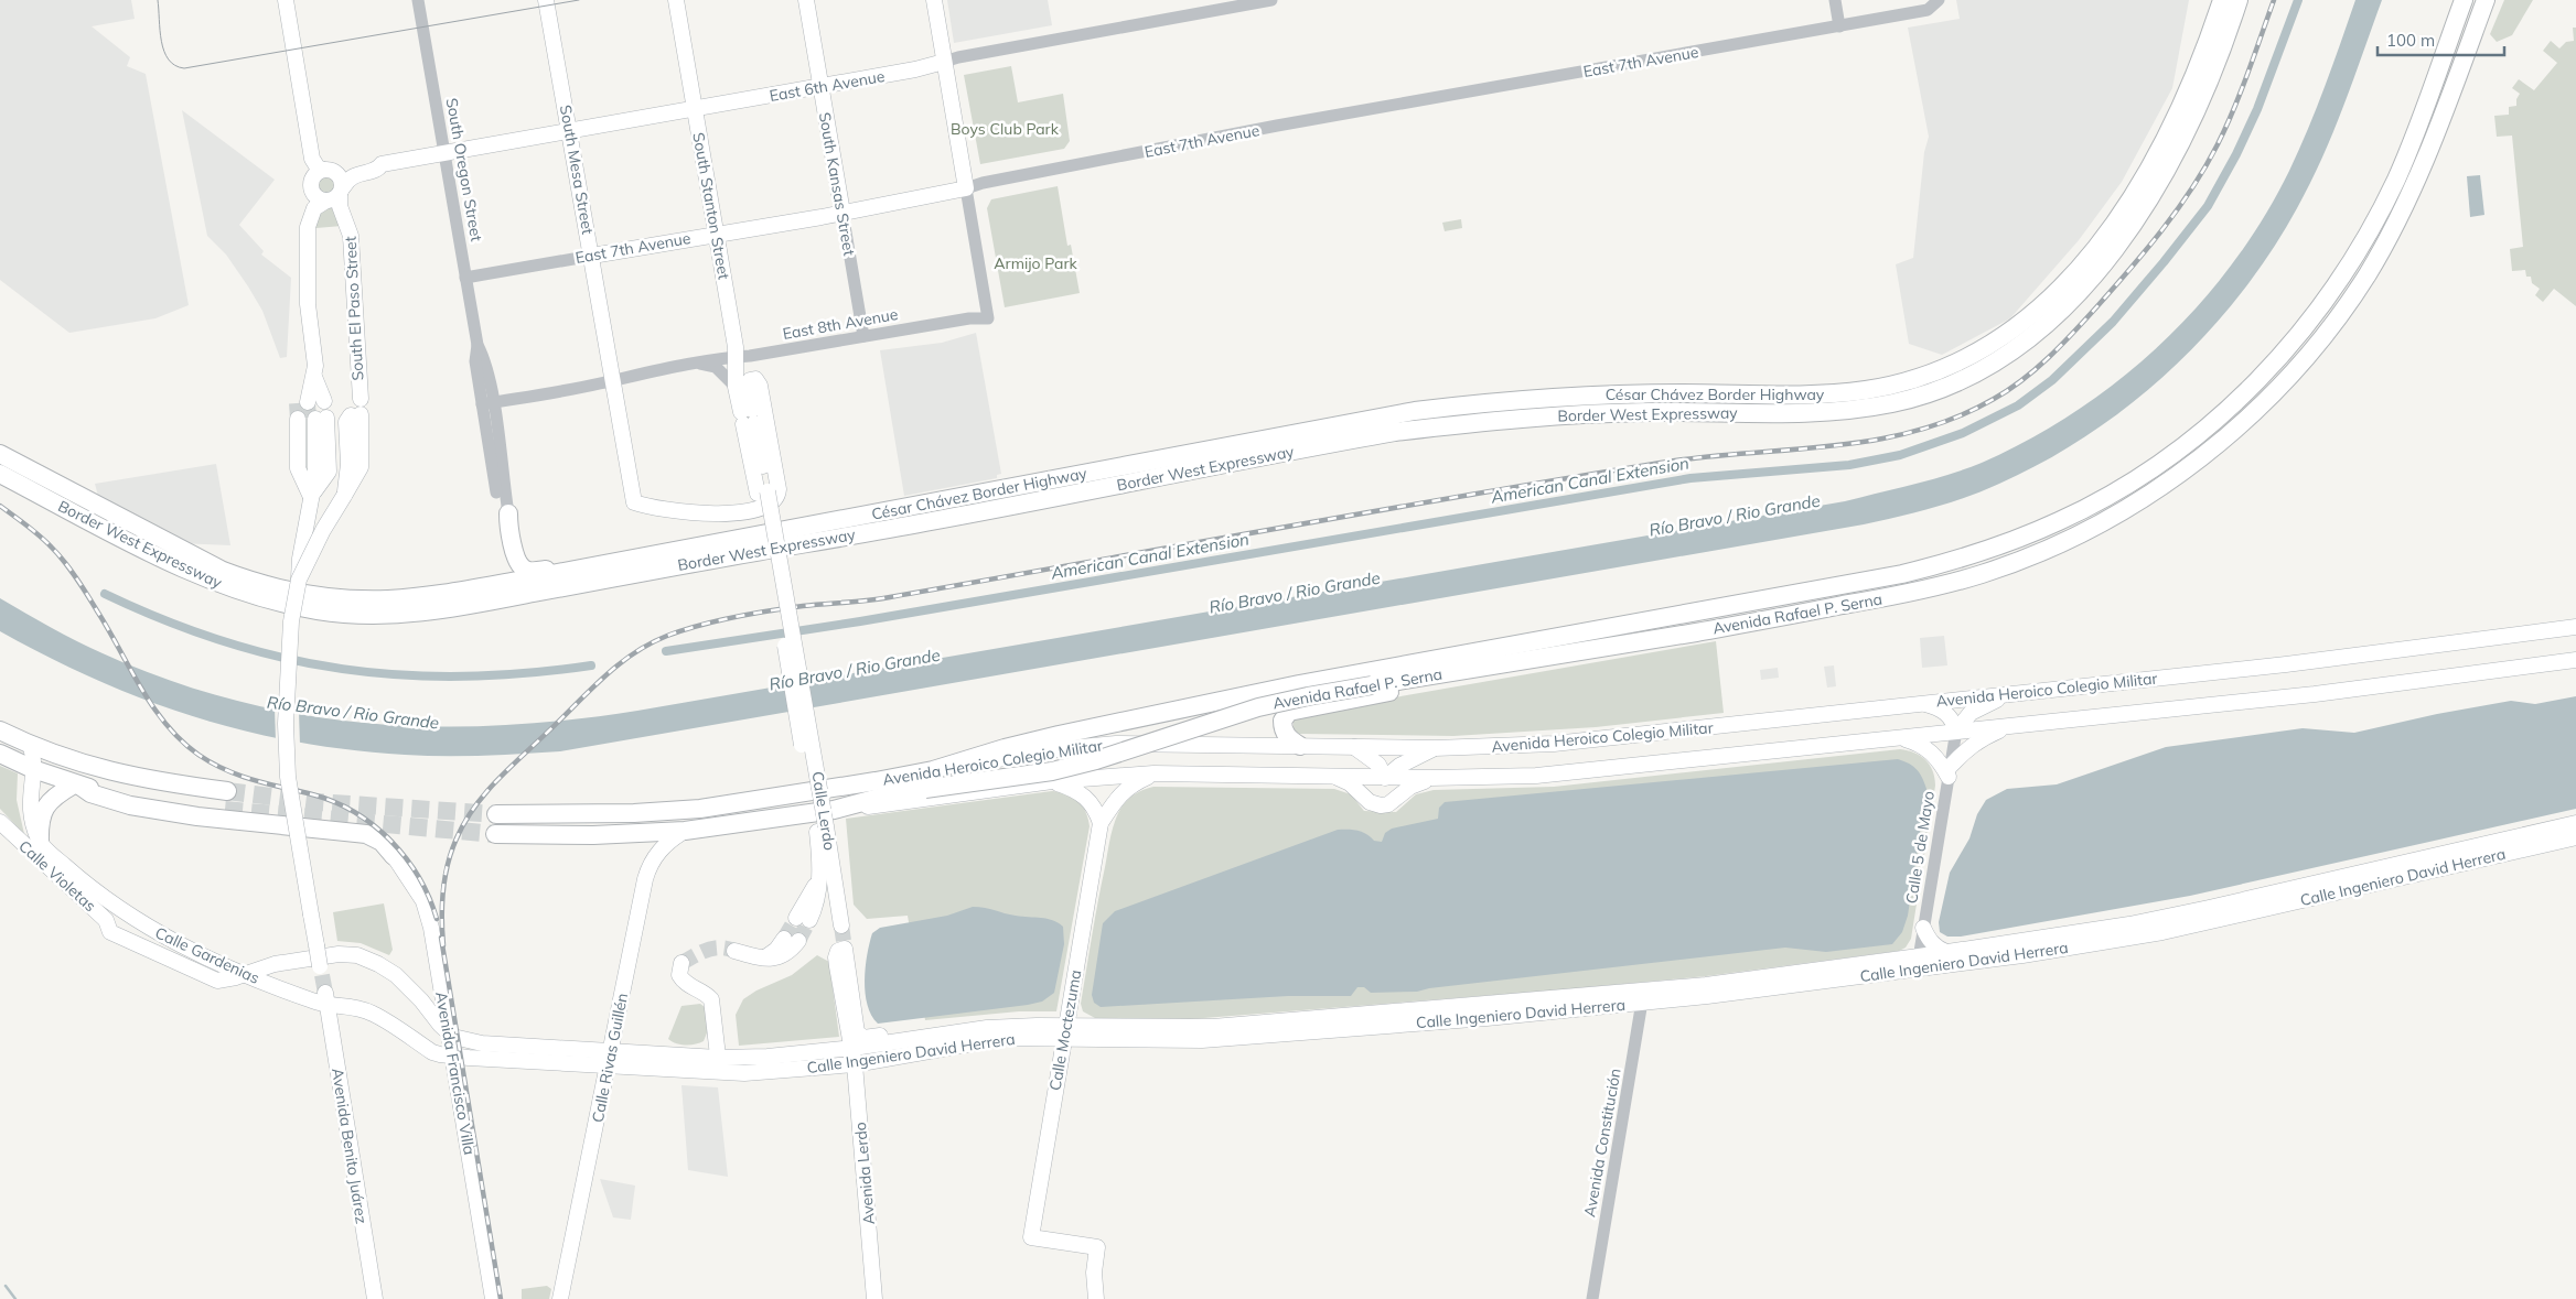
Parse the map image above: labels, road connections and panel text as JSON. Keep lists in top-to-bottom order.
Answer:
{
  "streets": {
    "highway": [
      "César Chávez Border Highway",
      "Border West Expressway",
      "Avenida Rafael P. Serna",
      "Avenida Heroico Colegio Militar"
    ],
    "main road": [
      "East 7th Avenue",
      "East 6th Avenue",
      "South Mesa Street",
      "South Kansas Street",
      "South Stanton Street",
      "South El Paso Street",
      "Calle Lerdo",
      "Calle Violetas",
      "Calle Ingeniero David Herrera",
      "Calle Gardenias",
      "Calle Moctezuma",
      "Calle Rivas Guillén",
      "Avenida Francisco Villa",
      "Avenida Benito Juárez",
      "Avenida Lerdo"
    ],
    "street": [
      "South Oregon Street",
      "East 8th Avenue",
      "Calle 5 de Mayo",
      "Avenida Constitución"
    ]
  },
  "crossings": [
    ["East 7th Avenue", "South Oregon Street"],
    ["East 7th Avenue", "South Mesa Street"],
    ["East 7th Avenue", "South Kansas Street"],
    ["East 7th Avenue", "South Stanton Street"],
    ["East 7th Avenue", "East 8th Avenue"],
    ["East 6th Avenue", "South Oregon Street"],
    ["East 6th Avenue", "South Mesa Street"],
    ["East 6th Avenue", "South Kansas Street"],
    ["East 6th Avenue", "South Stanton Street"],
    ["East 6th Avenue", "South El Paso Street"],
    ["South Oregon Street", "East 8th Avenue"],
    ["South Mesa Street", "South Stanton Street"],
    ["South Mesa Street", "East 8th Avenue"],
    ["South Kansas Street", "East 8th Avenue"],
    ["South Stanton Street", "East 8th Avenue"],
    ["South Stanton Street", "Calle Lerdo"],
    ["César Chávez Border Highway", "Border West Expressway"],
    ["Avenida Rafael P. Serna", "Avenida Heroico Colegio Militar"],
    ["Avenida Heroico Colegio Militar", "Calle 5 de Mayo"],
    ["Avenida Heroico Colegio Militar", "Calle Moctezuma"],
    ["Avenida Heroico Colegio Militar", "Calle Rivas Guillén"],
    ["Calle 5 de Mayo", "Calle Ingeniero David Herrera"],
    ["Calle Violetas", "Calle Gardenias"],
    ["Calle Ingeniero David Herrera", "Calle Gardenias"],
    ["Calle Ingeniero David Herrera", "Calle Moctezuma"],
    ["Calle Ingeniero David Herrera", "Calle Rivas Guillén"],
    ["Calle Ingeniero David Herrera", "Avenida Francisco Villa"],
    ["Calle Ingeniero David Herrera", "Avenida Constitución"],
    ["Calle Ingeniero David Herrera", "Avenida Lerdo"],
    ["Calle Gardenias", "Avenida Francisco Villa"],
    ["Calle Gardenias", "Avenida Benito Juárez"]
  ],
  "water": ["American Canal Extension", "Río Bravo / Rio Grande"],
  "parks": ["Boys Club Park", "Armijo Park"],
  "scale_bar": "100 m"
}
